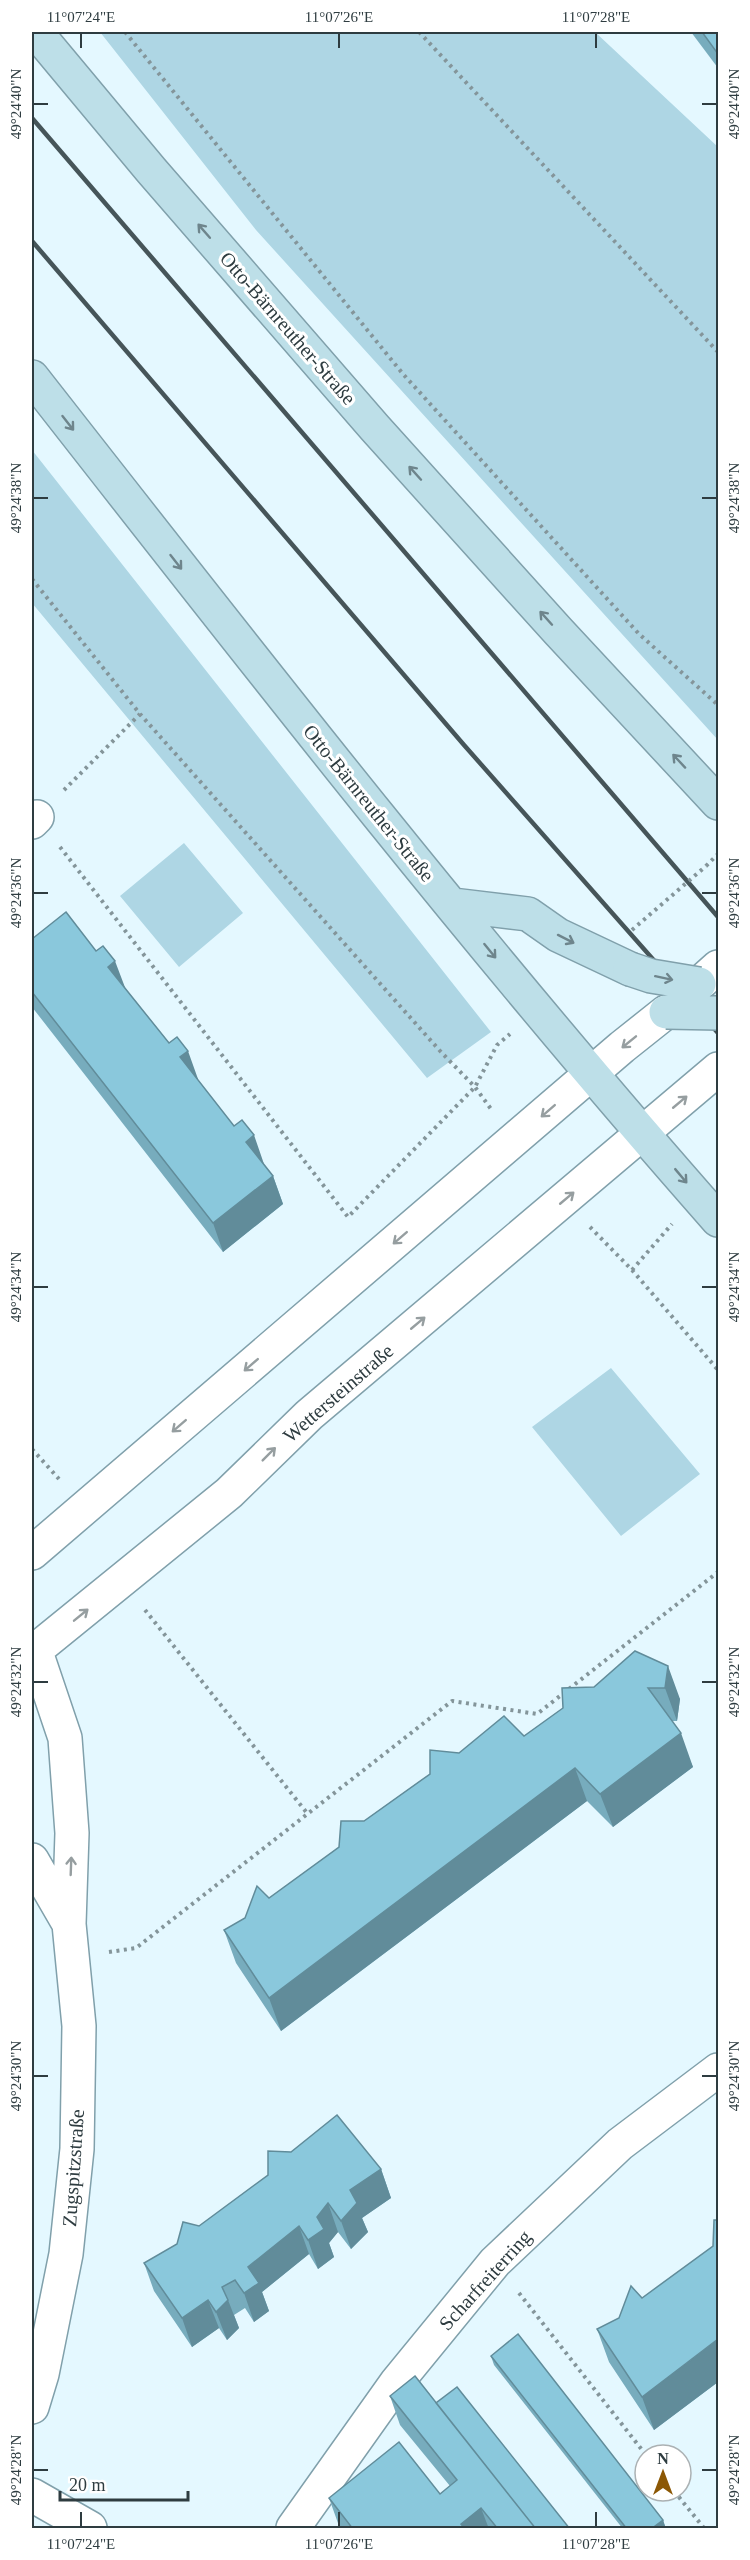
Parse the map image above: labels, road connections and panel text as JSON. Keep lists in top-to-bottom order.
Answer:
{
  "streets": {
    "main road": ["Otto-Bärnreuther-Straße"],
    "street": ["Wettersteinstraße", "Zugspitzstraße", "Scharfreiterring"]
  },
  "crossings": [
    ["Otto-Bärnreuther-Straße", "Wettersteinstraße"],
    ["Wettersteinstraße", "Zugspitzstraße"]
  ],
  "scale_bar": "20 m",
  "north": "top",
  "coordinates": [
    "11°07'24\"E",
    "11°07'26\"E",
    "11°07'28\"E",
    "49°24'40\"N",
    "49°24'38\"N",
    "49°24'36\"N",
    "49°24'34\"N",
    "49°24'32\"N",
    "49°24'30\"N",
    "49°24'28\"N"
  ]
}
